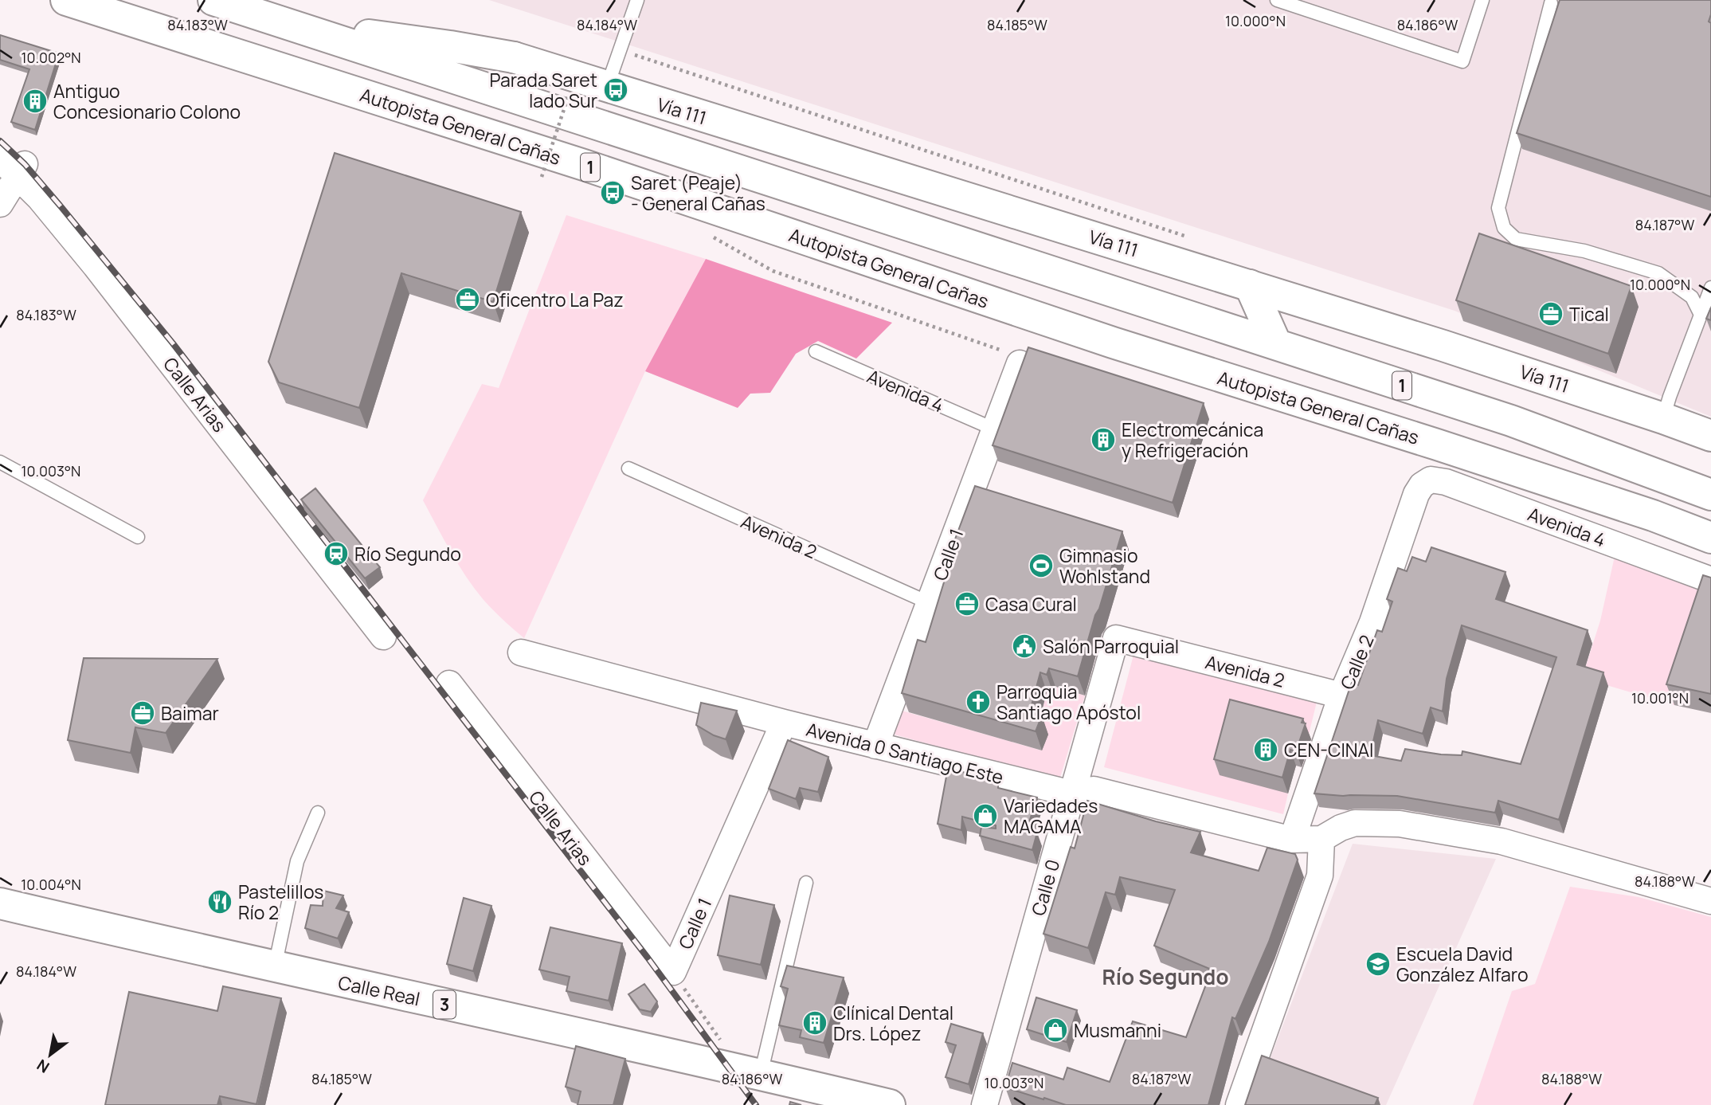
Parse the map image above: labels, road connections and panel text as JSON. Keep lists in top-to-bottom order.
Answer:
{
  "streets": {
    "main road": [
      "Vía 111",
      "Autopista General Cañas",
      "1",
      "Calle Real",
      "3"
    ],
    "street": [
      "Avenida 4",
      "Calle Arias",
      "Avenida 2",
      "Calle 1",
      "Calle 2",
      "Avenida 0 Santiago Este",
      "Calle 0"
    ]
  },
  "crossings": [
    ["Vía 111", "1"],
    ["Avenida 4", "Calle 1"],
    ["Avenida 4", "Calle 2"],
    ["Calle Arias", "Calle 1"],
    ["Avenida 2", "Calle 1"],
    ["Avenida 2", "Calle 2"],
    ["Avenida 2", "Calle 0"],
    ["Calle 1", "Avenida 0 Santiago Este"],
    ["Calle 2", "Avenida 0 Santiago Este"],
    ["Avenida 0 Santiago Este", "Calle 0"]
  ],
  "districts": ["Río Segundo"],
  "places": {
    "bus stop": ["Parada Saret lado Sur", "Saret (Peaje) - General Cañas"],
    "building": [
      "Antiguo Concesionario Colono",
      "Electromecánica y Refrigeración",
      "CEN-CINAI",
      "Clínical Dental Drs. López"
    ],
    "office": [
      "Oficentro La Paz",
      "Tical",
      "Casa Cural",
      "Baimar"
    ],
    "station": ["Río Segundo"],
    "sports": ["Gimnasio Wohlstand"],
    "public building": ["Salón Parroquial"],
    "church": ["Parroquia Santiago Apóstol"],
    "shop": ["Variedades MAGAMA", "Musmanni"],
    "restaurant": ["Pastelillos Río 2"],
    "school or university": ["Escuela David González Alfaro"]
  },
  "north": "bottom left",
  "coordinates": [
    "10.000°N",
    "84.183°W",
    "84.184°W",
    "84.185°W",
    "84.186°W",
    "10.002°N",
    "84.187°W",
    "10.003°N",
    "10.001°N",
    "84.188°W",
    "10.004°N"
  ]
}
